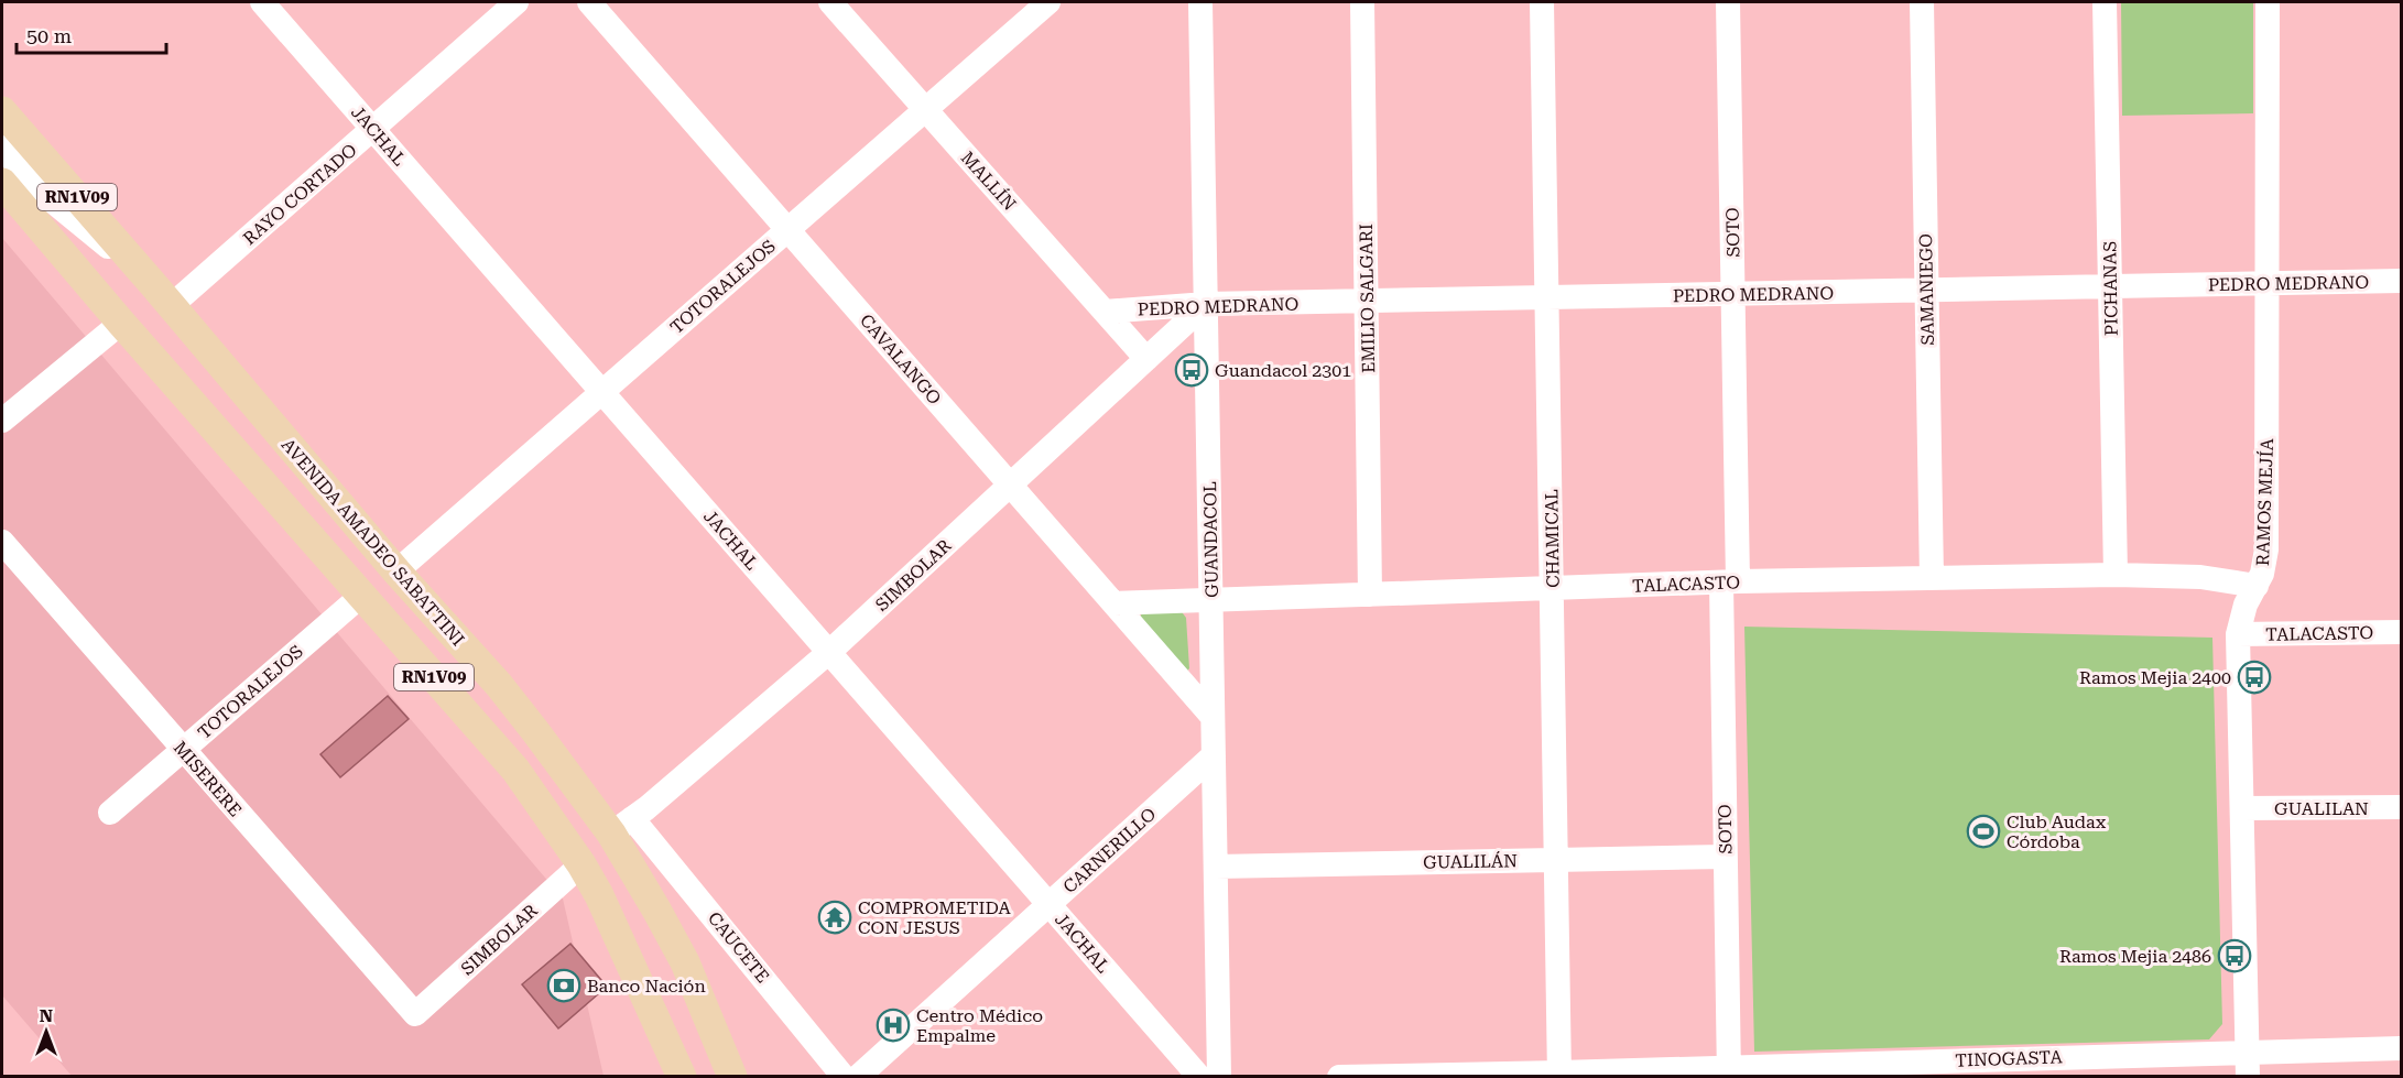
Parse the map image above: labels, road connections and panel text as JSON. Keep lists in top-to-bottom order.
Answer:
{
  "streets": {
    "main road": ["RN1V09", "AVENIDA AMADEO SABATTINI"],
    "street": [
      "JACHAL",
      "MALLÍN",
      "RAYO CORTADO",
      "SOTO",
      "PEDRO MEDRANO",
      "TOTORALEJOS",
      "PICHANAS",
      "SAMANIEGO",
      "EMILIO SALGARI",
      "CAVALANGO",
      "RAMOS MEJÍA",
      "CHAMICAL",
      "GUANDACOL",
      "SIMBOLAR",
      "TALACASTO",
      "MISERERE",
      "GUALILAN",
      "CARNERILLO",
      "GUALILÁN",
      "CAUCETE",
      "TINOGASTA"
    ]
  },
  "crossings": [
    ["JACHAL", "RAYO CORTADO"],
    ["JACHAL", "TOTORALEJOS"],
    ["JACHAL", "SIMBOLAR"],
    ["JACHAL", "CARNERILLO"],
    ["MALLÍN", "PEDRO MEDRANO"],
    ["MALLÍN", "TOTORALEJOS"],
    ["MALLÍN", "SIMBOLAR"],
    ["RAYO CORTADO", "AVENIDA AMADEO SABATTINI"],
    ["RN1V09", "TOTORALEJOS"],
    ["RN1V09", "SIMBOLAR"],
    ["SOTO", "PEDRO MEDRANO"],
    ["SOTO", "TALACASTO"],
    ["SOTO", "GUALILÁN"],
    ["SOTO", "TINOGASTA"],
    ["PEDRO MEDRANO", "PICHANAS"],
    ["PEDRO MEDRANO", "SAMANIEGO"],
    ["PEDRO MEDRANO", "EMILIO SALGARI"],
    ["PEDRO MEDRANO", "RAMOS MEJÍA"],
    ["PEDRO MEDRANO", "CHAMICAL"],
    ["PEDRO MEDRANO", "GUANDACOL"],
    ["PEDRO MEDRANO", "SIMBOLAR"],
    ["TOTORALEJOS", "CAVALANGO"],
    ["TOTORALEJOS", "AVENIDA AMADEO SABATTINI"],
    ["TOTORALEJOS", "MISERERE"],
    ["PICHANAS", "TALACASTO"],
    ["SAMANIEGO", "TALACASTO"],
    ["EMILIO SALGARI", "TALACASTO"],
    ["CAVALANGO", "GUANDACOL"],
    ["CAVALANGO", "SIMBOLAR"],
    ["CAVALANGO", "TALACASTO"],
    ["RAMOS MEJÍA", "TALACASTO"],
    ["RAMOS MEJÍA", "GUALILAN"],
    ["RAMOS MEJÍA", "TINOGASTA"],
    ["CHAMICAL", "TALACASTO"],
    ["CHAMICAL", "GUALILÁN"],
    ["CHAMICAL", "TINOGASTA"],
    ["GUANDACOL", "SIMBOLAR"],
    ["GUANDACOL", "TALACASTO"],
    ["GUANDACOL", "CARNERILLO"],
    ["GUANDACOL", "GUALILÁN"],
    ["AVENIDA AMADEO SABATTINI", "SIMBOLAR"],
    ["AVENIDA AMADEO SABATTINI", "CAUCETE"],
    ["SIMBOLAR", "MISERERE"],
    ["SIMBOLAR", "CAUCETE"]
  ],
  "places": {
    "bus stop": ["Guandacol 2301", "Ramos Mejia 2400", "Ramos Mejia 2486"],
    "sports": ["Club Audax Córdoba"],
    "temple": ["COMPROMETIDA CON JESUS"],
    "bank": ["Banco Nación"],
    "hospital": ["Centro Médico Empalme"]
  },
  "scale_bar": "50 m",
  "north": "top"
}
